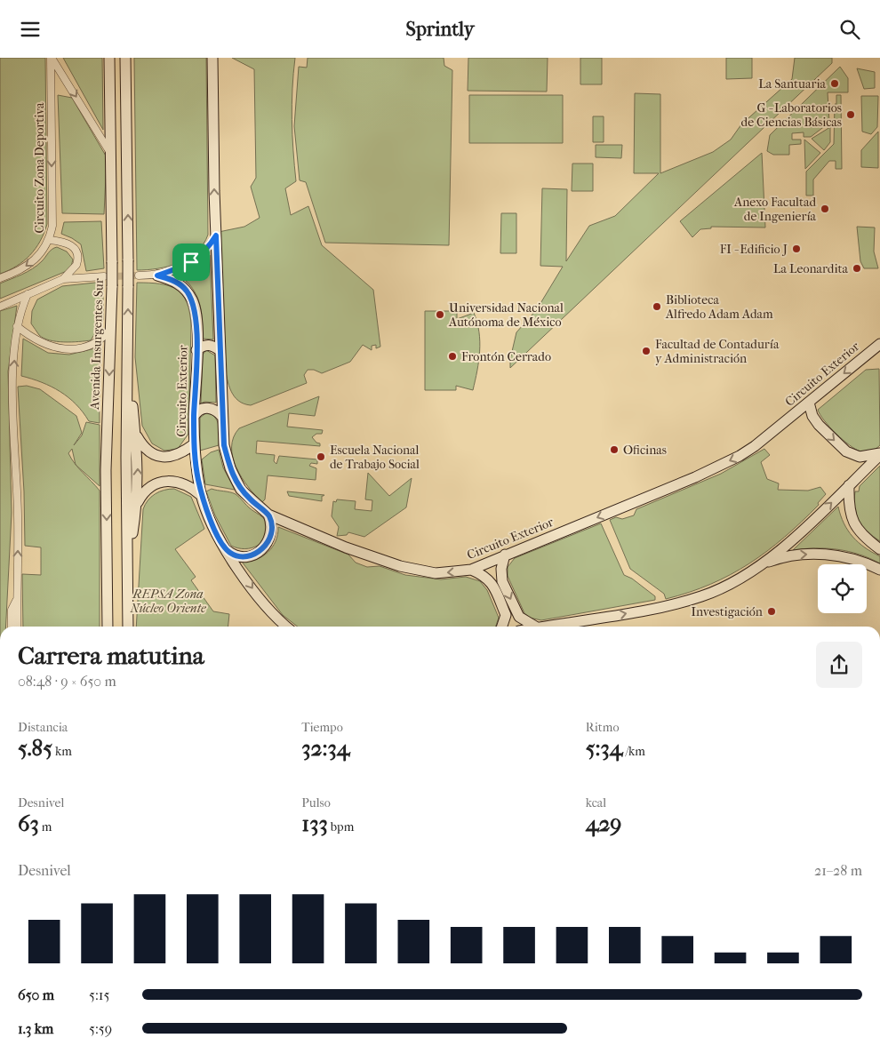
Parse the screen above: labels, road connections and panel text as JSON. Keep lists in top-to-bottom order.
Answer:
{
  "streets": {
    "street": ["Circuito Zona Deportiva", "Avenida Insurgentes Sur", "Circuito Exterior"]
  },
  "one_way": ["Circuito Zona Deportiva"],
  "parks": ["REPSA Zona Núcleo Oriente"],
  "places": [
    "La Santuaria",
    "G - Laboratorios de Ciencias Básicas",
    "Anexo Facultad de Ingeniería",
    "FI - Edificio J",
    "La Leonardita",
    "Biblioteca Alfredo Adam Adam",
    "Universidad Nacional Autónoma de México",
    "Facultad de Contaduría y Administración",
    "Frontón Cerrado",
    "Oficinas",
    "Escuela Nacional de Trabajo Social",
    "Investigación"
  ],
  "page": {
    "header": "Sprintly",
    "heading": ["Carrera matutina", "08:48 · 9 × 650 m"],
    "stats": [
      ["Distancia", "5.85 km"],
      ["Tiempo", "32:34"],
      ["Ritmo", "5:34 /km"],
      ["Desnivel", "63 m"],
      ["Pulso", "133 bpm"],
      ["kcal", "429"]
    ],
    "chart": ["Desnivel", "21–28 m"],
    "list": [
      {
        "name": "650 m",
        "note": "5:15"
      },
      {
        "name": "1.3 km",
        "note": "5:59"
      }
    ]
  }
}
